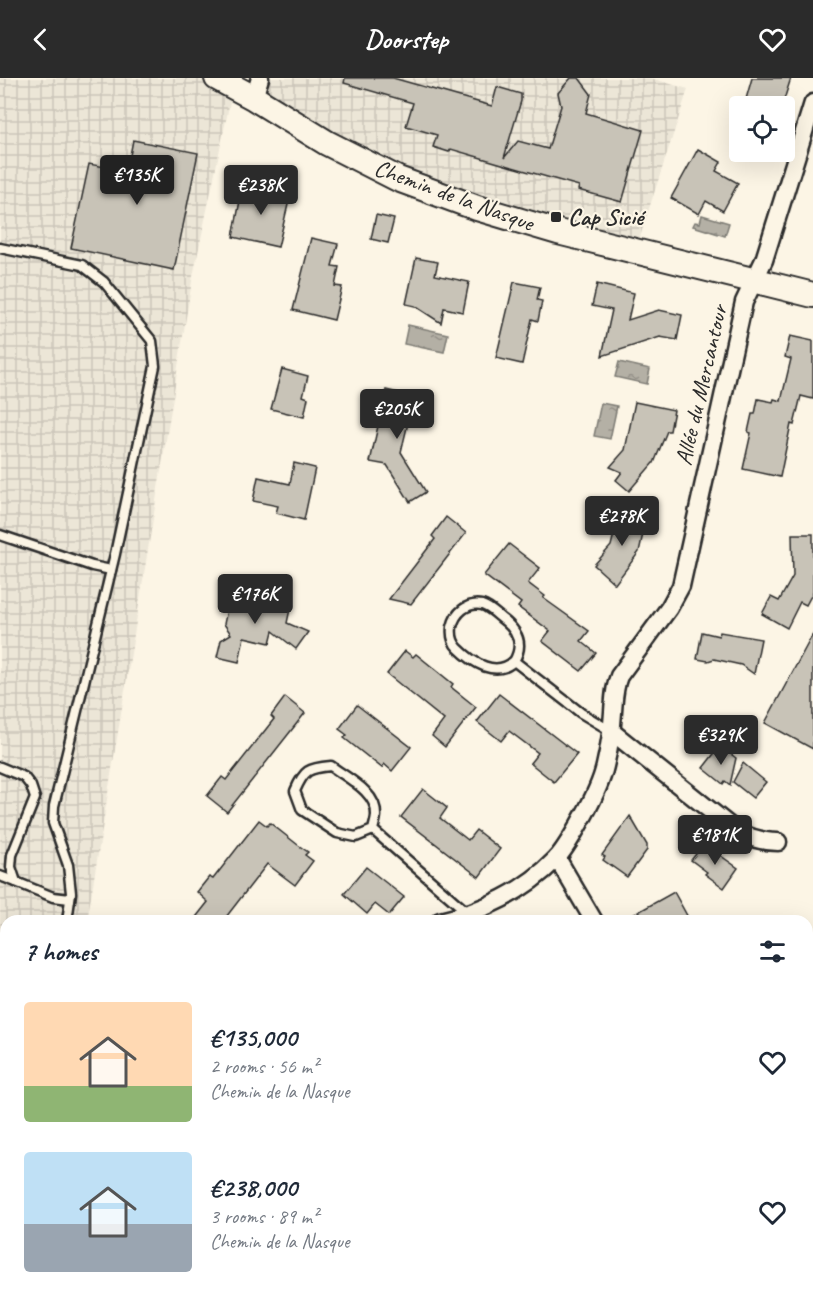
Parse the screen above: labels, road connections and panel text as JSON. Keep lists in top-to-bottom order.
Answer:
{
  "streets": {
    "street": ["Chemin de la Nasque", "Allée du Mercantour"]
  },
  "crossings": [
    ["Chemin de la Nasque", "Allée du Mercantour"]
  ],
  "places": {
    "transit": ["Cap Sicié"]
  },
  "page": {
    "header": "Doorstep",
    "price": [
      "€135K",
      "€238K",
      "€205K",
      "€278K",
      "€176K",
      "€329K",
      "€181K"
    ],
    "heading": "7 homes",
    "list": [
      {
        "name": "€135,000",
        "note": "2 rooms · 56 m² · Chemin de la Nasque"
      },
      {
        "name": "€238,000",
        "note": "3 rooms · 89 m² · Chemin de la Nasque"
      }
    ]
  }
}
